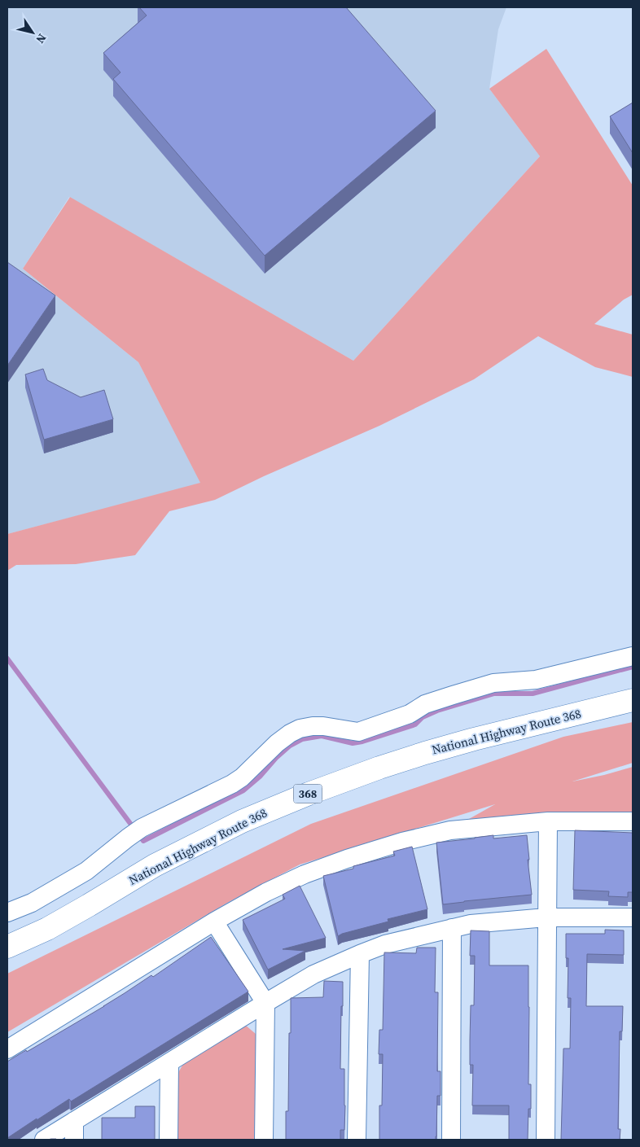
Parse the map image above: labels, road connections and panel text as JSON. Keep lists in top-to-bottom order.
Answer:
{
  "streets": {
    "highway": ["National Highway Route 368", "368"]
  },
  "north": "bottom right"
}
